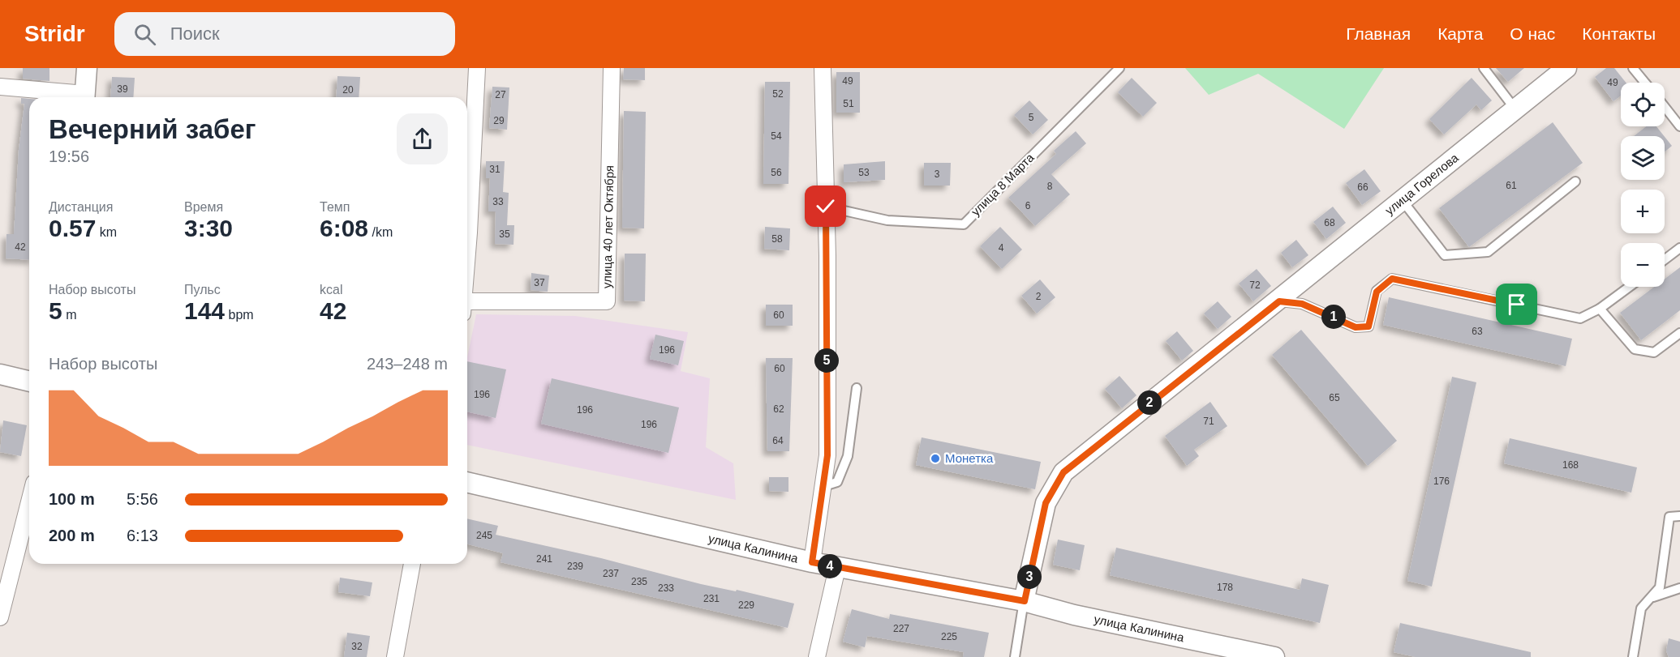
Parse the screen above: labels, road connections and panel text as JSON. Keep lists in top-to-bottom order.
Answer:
{
  "streets": {
    "street": ["улица Горелова", "улица 40 лет Октября", "улица Калинина"],
    "lane": ["улица 8 Марта"]
  },
  "crossings": [
    ["улица Горелова", "улица Калинина"]
  ],
  "places": ["Монетка"],
  "house_numbers": [
    "49",
    "49",
    "39",
    "20",
    "52",
    "27",
    "51",
    "5",
    "29",
    "54",
    "31",
    "56",
    "53",
    "3",
    "61",
    "8",
    "66",
    "33",
    "6",
    "68",
    "35",
    "58",
    "42",
    "4",
    "37",
    "72",
    "2",
    "60",
    "63",
    "196",
    "60",
    "196",
    "65",
    "62",
    "196",
    "71",
    "196",
    "64",
    "168",
    "176",
    "245",
    "241",
    "239",
    "237",
    "235",
    "178",
    "233",
    "231",
    "229",
    "227",
    "225",
    "32"
  ],
  "page": {
    "header": "Stridr",
    "search": "Поиск",
    "nav": [
      "Главная",
      "Карта",
      "О нас",
      "Контакты"
    ],
    "map_buttons": ["+", "−"],
    "heading": ["Вечерний забег", "19:56"],
    "stats": [
      ["Дистанция", "0.57 km"],
      ["Время", "3:30"],
      ["Темп", "6:08 /km"],
      ["Набор высоты", "5 m"],
      ["Пульс", "144 bpm"],
      ["kcal", "42"]
    ],
    "pins": [
      "1",
      "5",
      "2",
      "4",
      "3"
    ],
    "chart": ["Набор высоты", "243–248 m"],
    "list": [
      {
        "name": "100 m",
        "note": "5:56"
      },
      {
        "name": "200 m",
        "note": "6:13"
      }
    ]
  }
}
